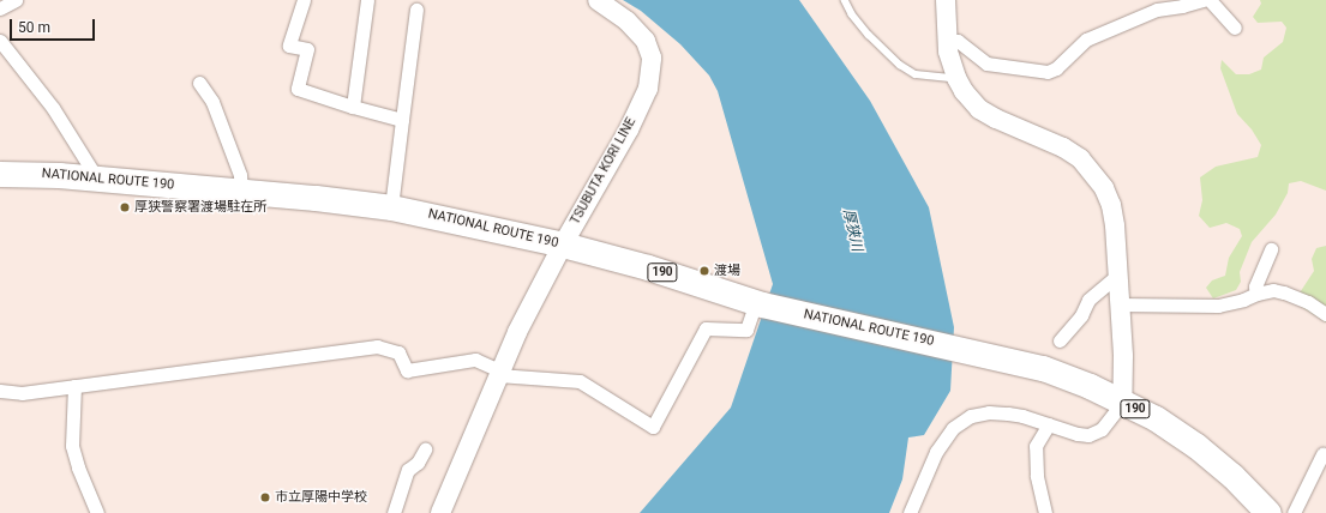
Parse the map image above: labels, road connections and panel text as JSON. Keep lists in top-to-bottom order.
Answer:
{
  "streets": {
    "highway": ["NATIONAL ROUTE 190", "190"],
    "main road": ["TSUBUTA KORI LINE"]
  },
  "crossings": [
    ["TSUBUTA KORI LINE", "NATIONAL ROUTE 190"],
    ["NATIONAL ROUTE 190", "190"]
  ],
  "water": ["厚狭川"],
  "places": ["厚狭警察署渡場駐在所", "渡場", "市立厚陽中学校"],
  "scale_bar": "50 m"
}
